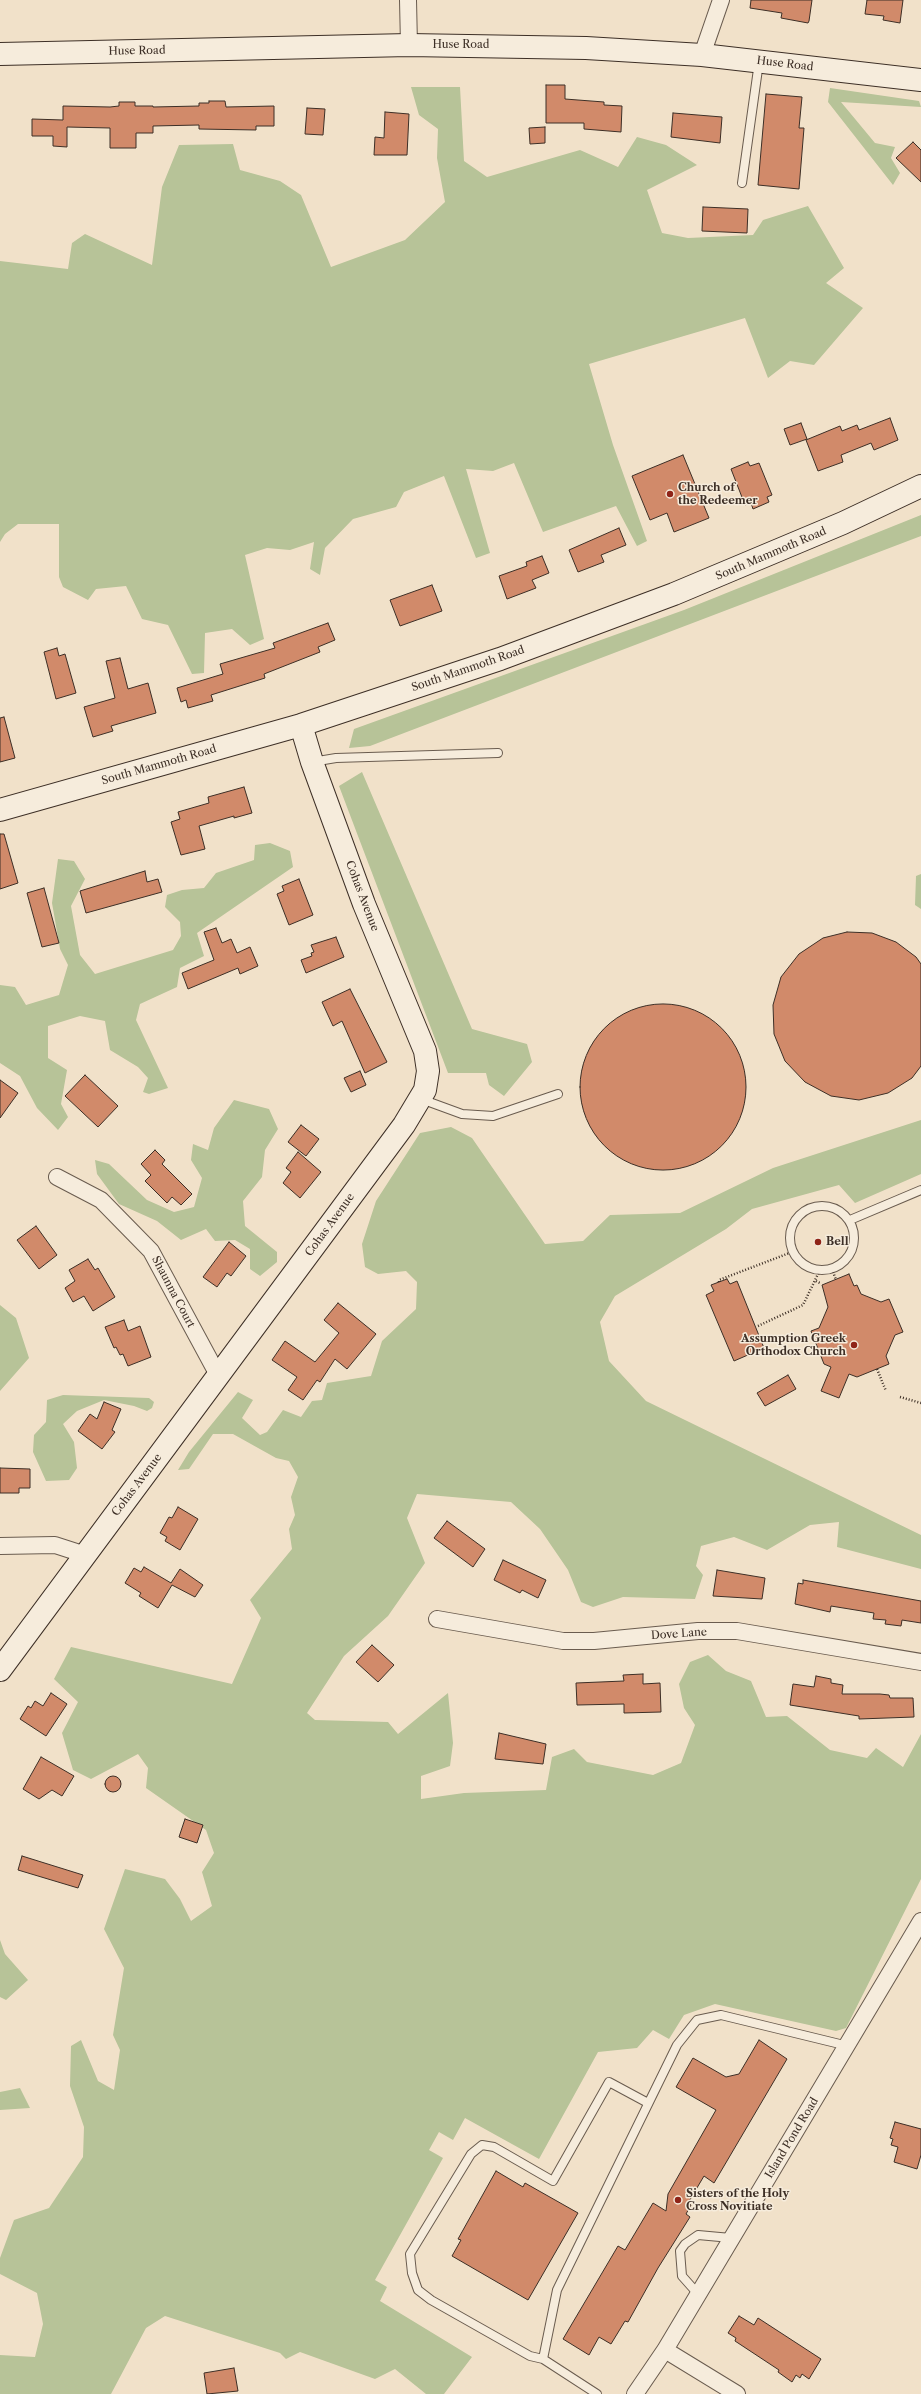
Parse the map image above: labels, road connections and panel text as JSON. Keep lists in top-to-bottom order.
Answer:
{
  "streets": {
    "street": [
      "Huse Road",
      "South Mammoth Road",
      "Cohas Avenue",
      "Shaunna Court",
      "Dove Lane",
      "Island Pond Road"
    ]
  },
  "crossings": [
    ["South Mammoth Road", "Cohas Avenue"],
    ["Cohas Avenue", "Shaunna Court"]
  ],
  "places": [
    "Church of the Redeemer",
    "Bell",
    "Assumption Greek Orthodox Church",
    "Sisters of the Holy Cross Novitiate"
  ]
}
